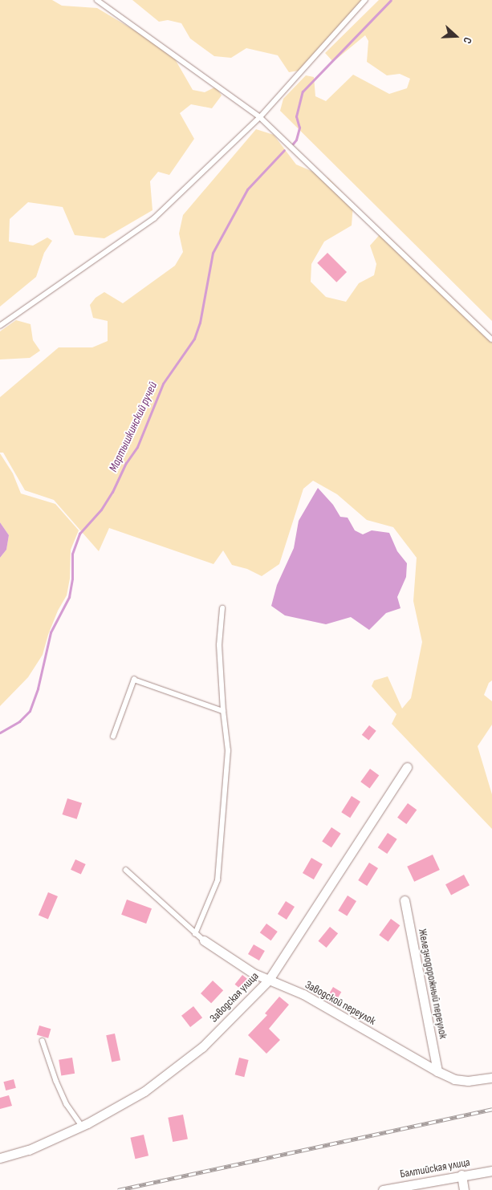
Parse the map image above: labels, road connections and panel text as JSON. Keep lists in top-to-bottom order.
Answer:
{
  "streets": {
    "street": [
      "Железнодорожный переулок",
      "Заводская улица",
      "Заводской переулок",
      "Балтийская улица"
    ]
  },
  "crossings": [
    ["Железнодорожный переулок", "Заводской переулок"],
    ["Заводская улица", "Заводской переулок"]
  ],
  "water": ["Мартышкинский ручей"],
  "north": "right"
}
